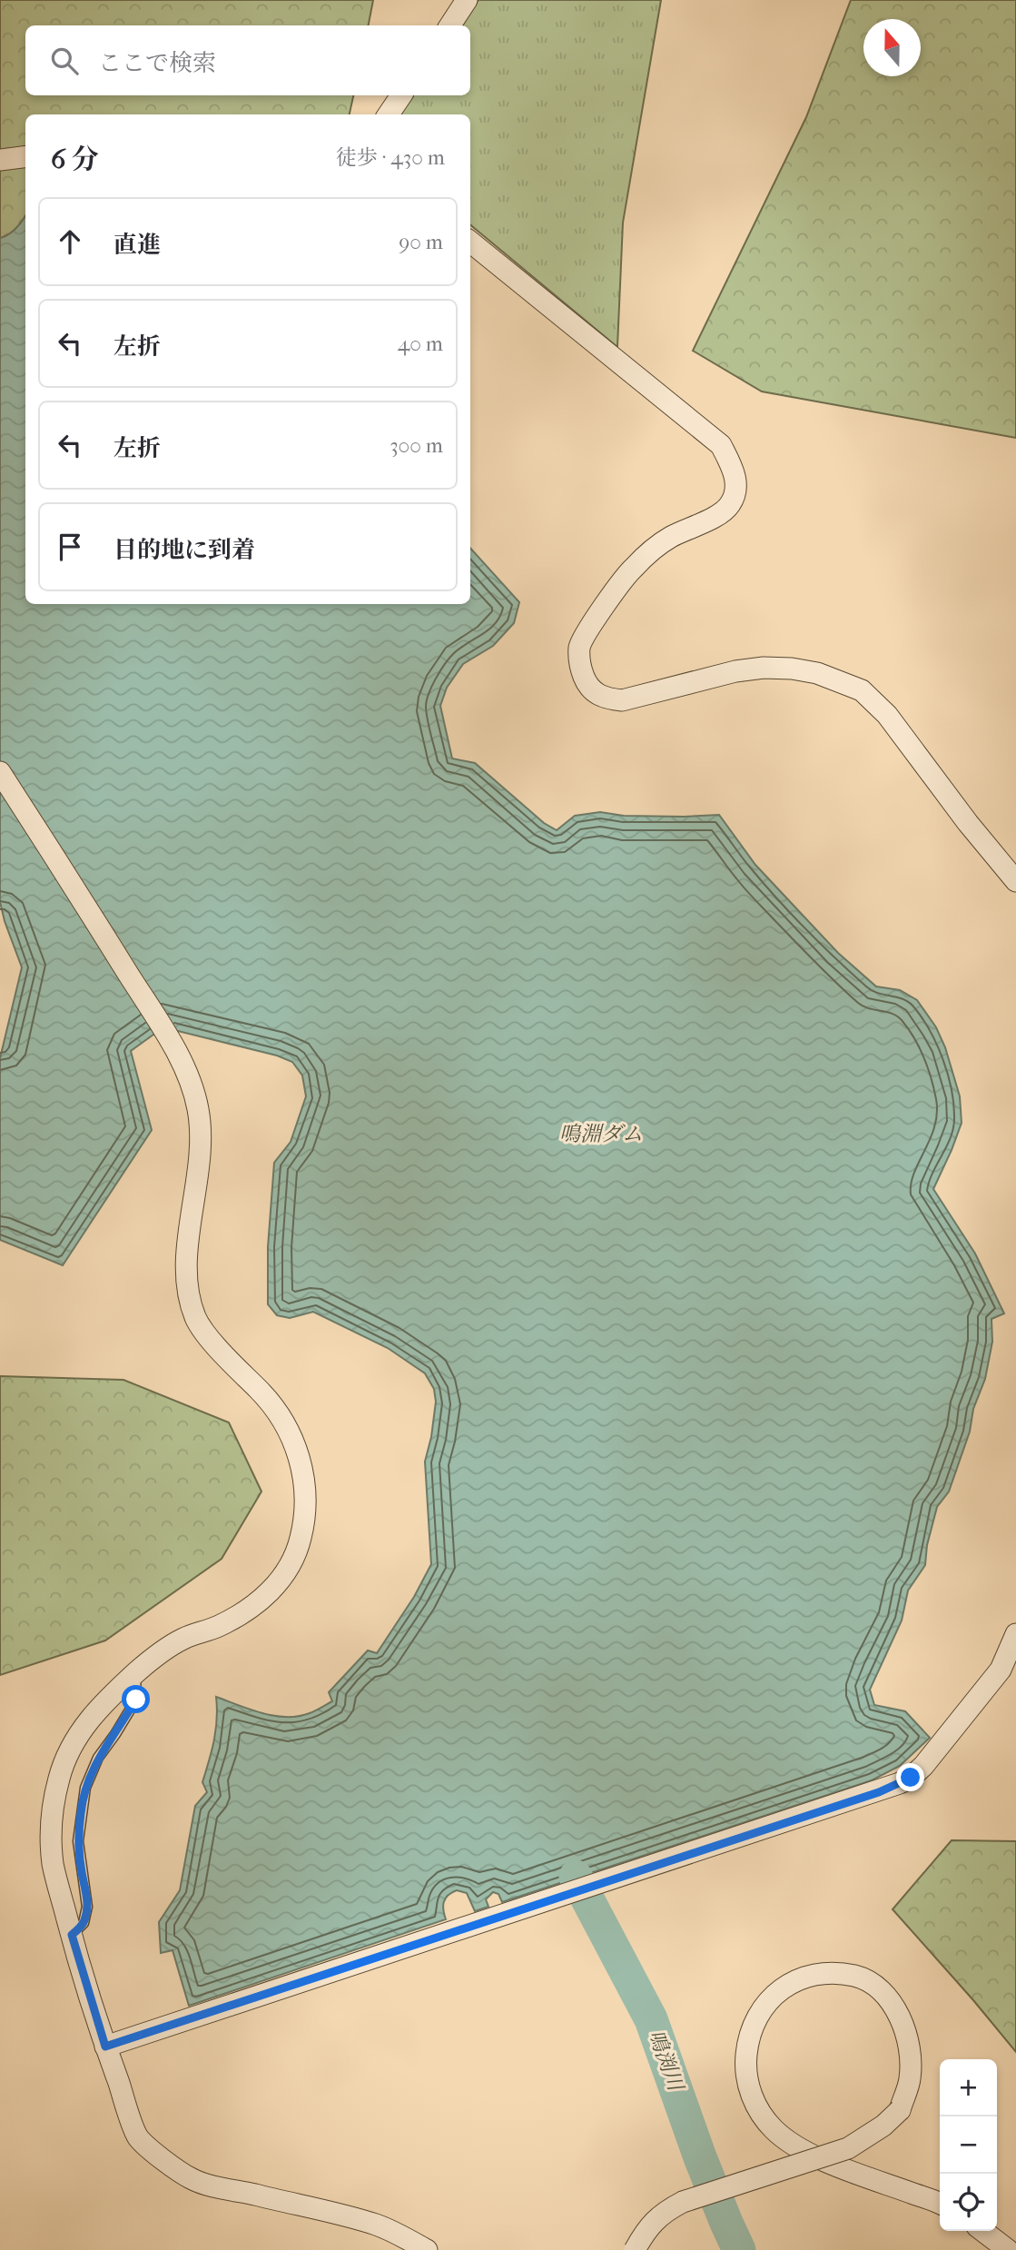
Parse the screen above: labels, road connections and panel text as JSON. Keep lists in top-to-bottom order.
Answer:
{
  "water": ["鳴淵ダム", "鳴渕川"],
  "north": "top",
  "page": {
    "search": "ここで検索",
    "heading": ["6 分", "徒歩 · 430 m"],
    "list": [
      ["直進", "90 m"],
      ["左折", "40 m"],
      ["左折", "300 m"],
      "目的地に到着"
    ],
    "map_buttons": ["+", "−"]
  }
}
